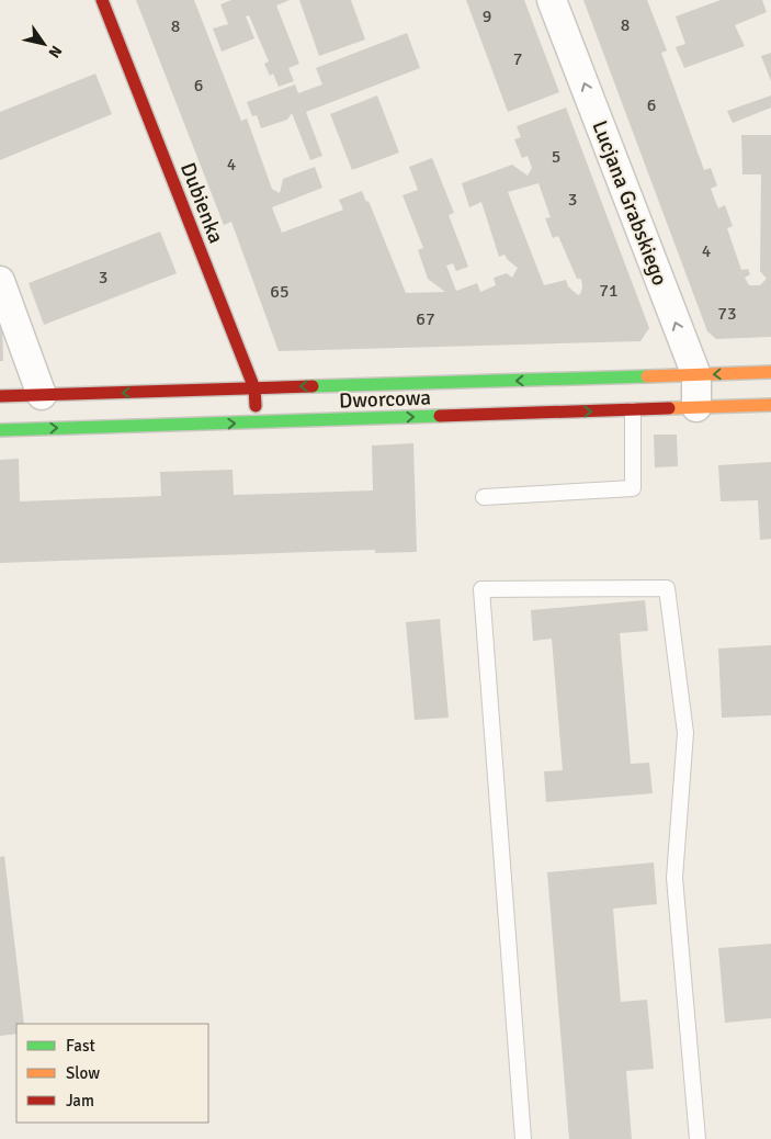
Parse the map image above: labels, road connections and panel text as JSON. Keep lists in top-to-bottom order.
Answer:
{
  "streets": {
    "main road": ["Dubienka", "Dworcowa"],
    "street": ["Lucjana Grabskiego"]
  },
  "crossings": [
    ["Dubienka", "Dworcowa"],
    ["Lucjana Grabskiego", "Dworcowa"]
  ],
  "one_way": ["Lucjana Grabskiego"],
  "house_numbers": [
    "9",
    "8",
    "8",
    "7",
    "6",
    "6",
    "5",
    "4",
    "3",
    "4",
    "3",
    "71",
    "65",
    "73",
    "67"
  ],
  "legend": ["Fast", "Slow", "Jam"],
  "north": "bottom right"
}
